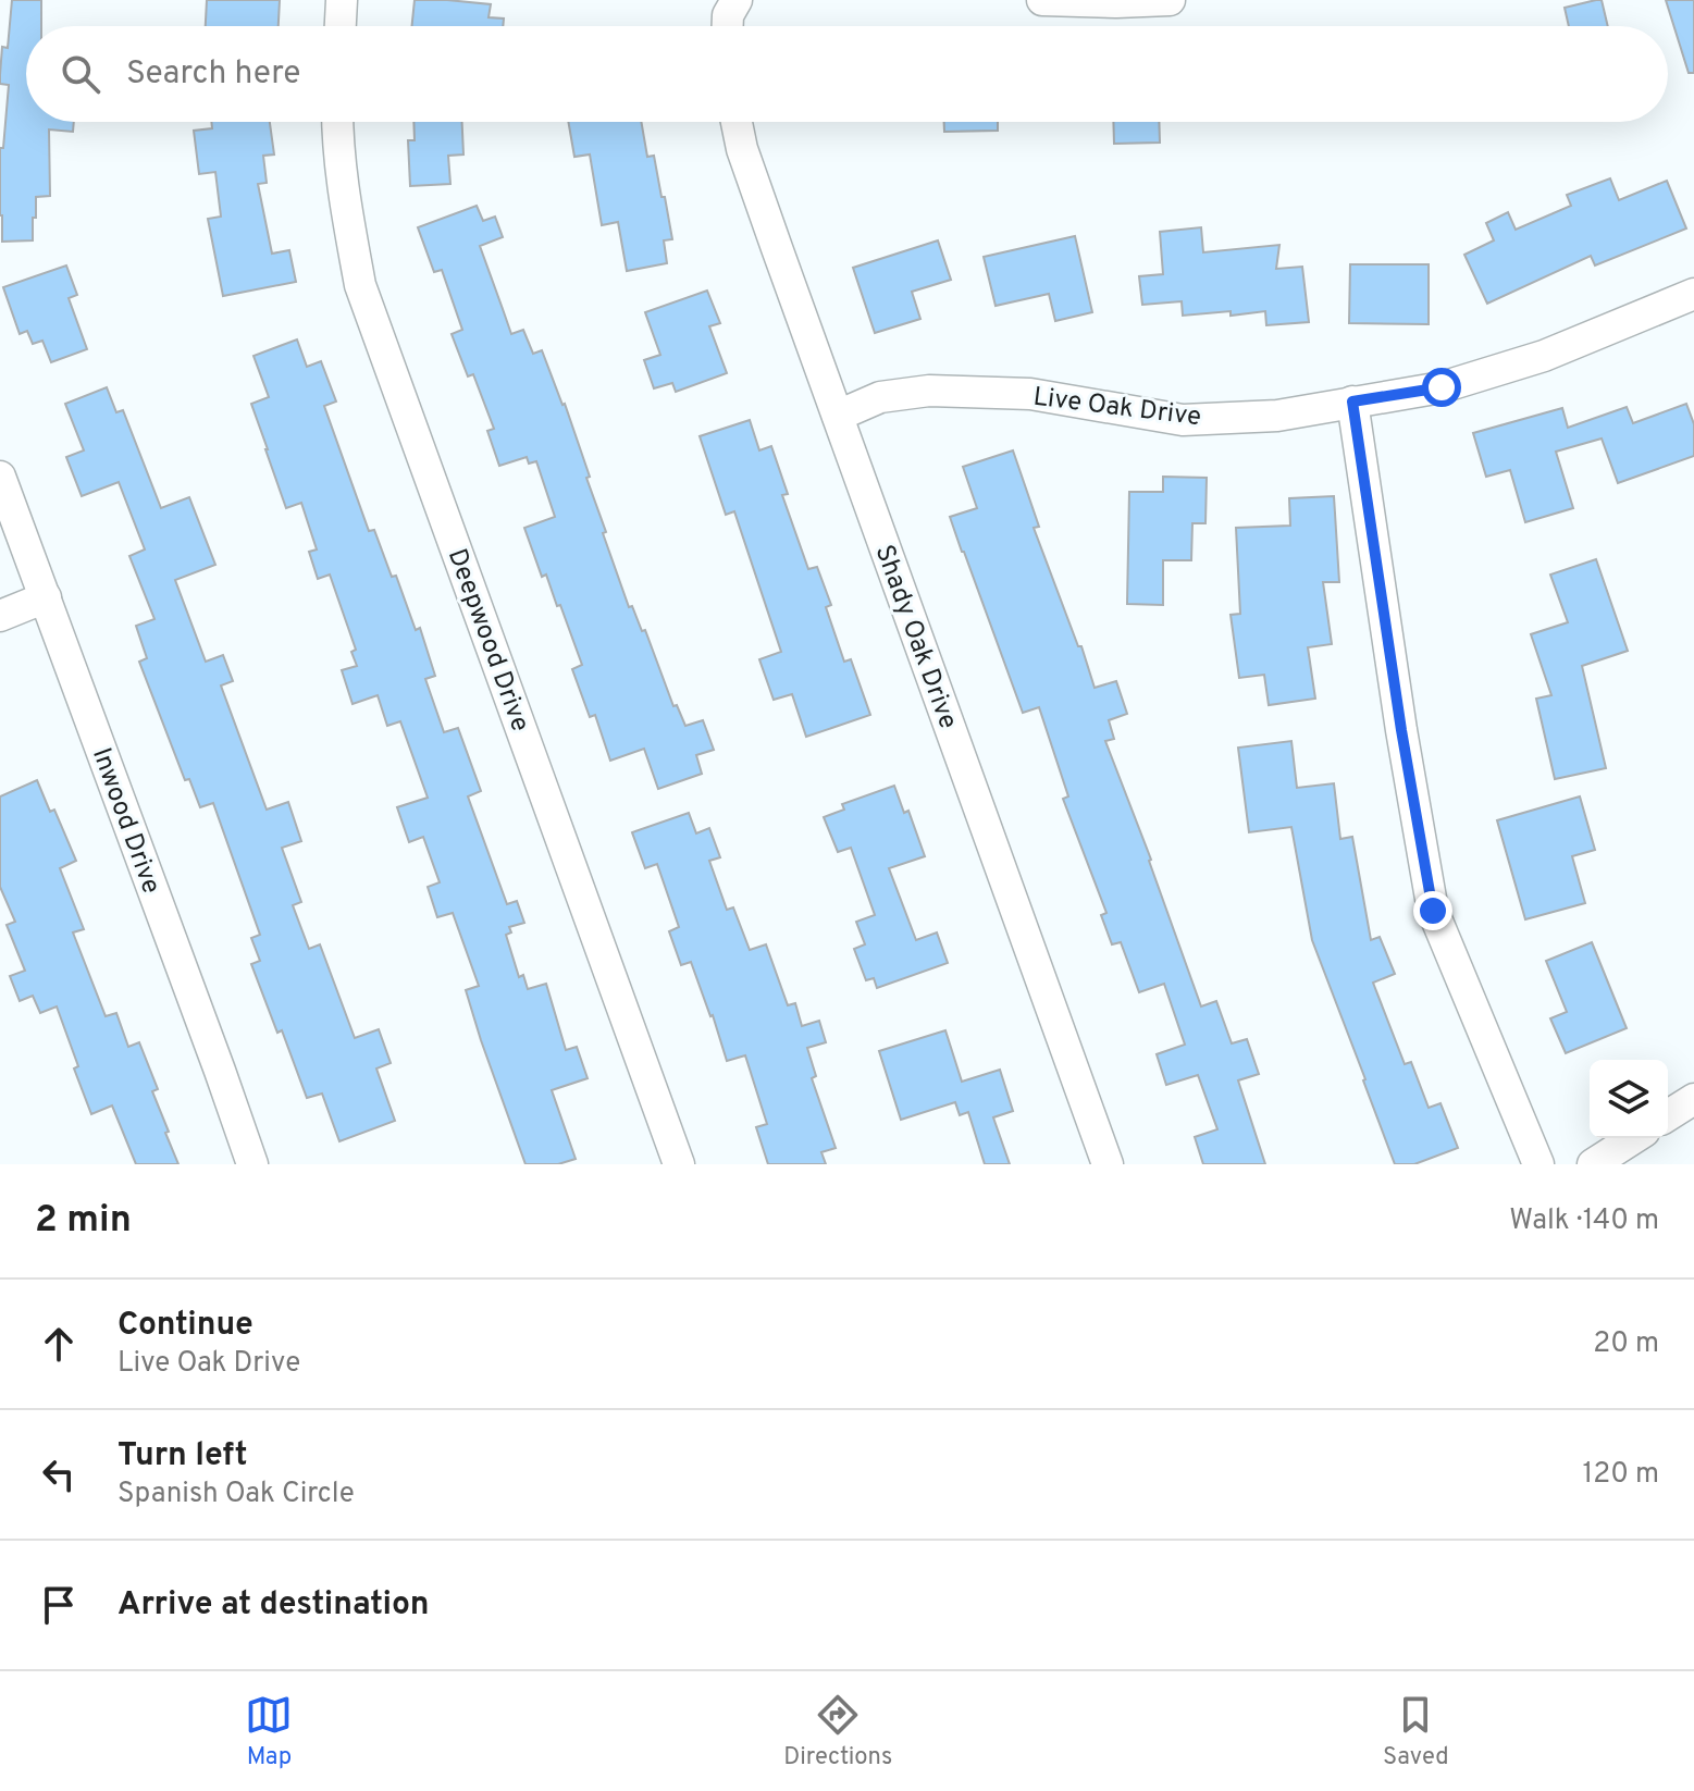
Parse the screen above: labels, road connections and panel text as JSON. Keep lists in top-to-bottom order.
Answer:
{
  "streets": {
    "street": [
      "Live Oak Drive",
      "Shady Oak Drive",
      "Deepwood Drive",
      "Inwood Drive"
    ]
  },
  "crossings": [
    ["Live Oak Drive", "Shady Oak Drive"]
  ],
  "page": {
    "search": "Search here",
    "heading": ["2 min", "Walk · 140 m"],
    "list": [
      ["Continue", "Live Oak Drive", "20 m"],
      ["Turn left", "Spanish Oak Circle", "120 m"],
      "Arrive at destination"
    ],
    "nav": ["Map", "Directions", "Saved"]
  }
}
